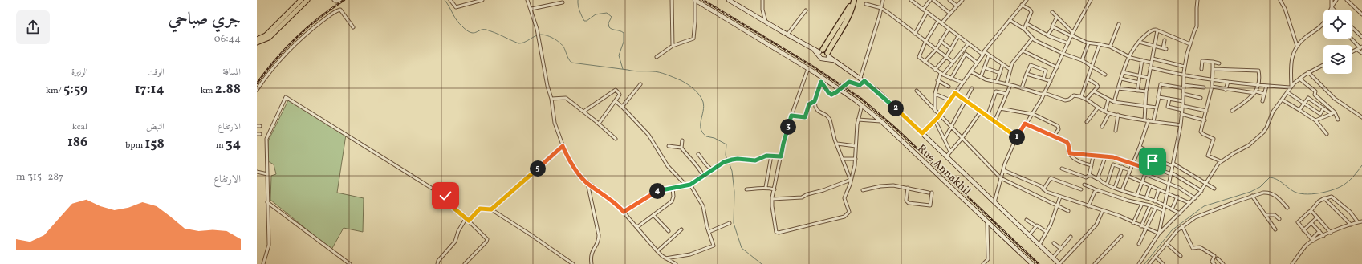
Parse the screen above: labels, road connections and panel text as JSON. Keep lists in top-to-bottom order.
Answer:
{
  "streets": {
    "main road": ["Rue Annakhil"]
  },
  "page": {
    "heading": ["جري صباحي", "06:44"],
    "stats": [
      ["المسافة", "2.88 km"],
      ["الوقت", "17:14"],
      ["الوتيرة", "5:59 /km"],
      ["الارتفاع", "34 m"],
      ["النبض", "158 bpm"],
      ["kcal", "186"]
    ],
    "pins": [
      "2",
      "3",
      "1",
      "5",
      "4"
    ],
    "chart": ["الارتفاع", "287–315 m"]
  }
}
